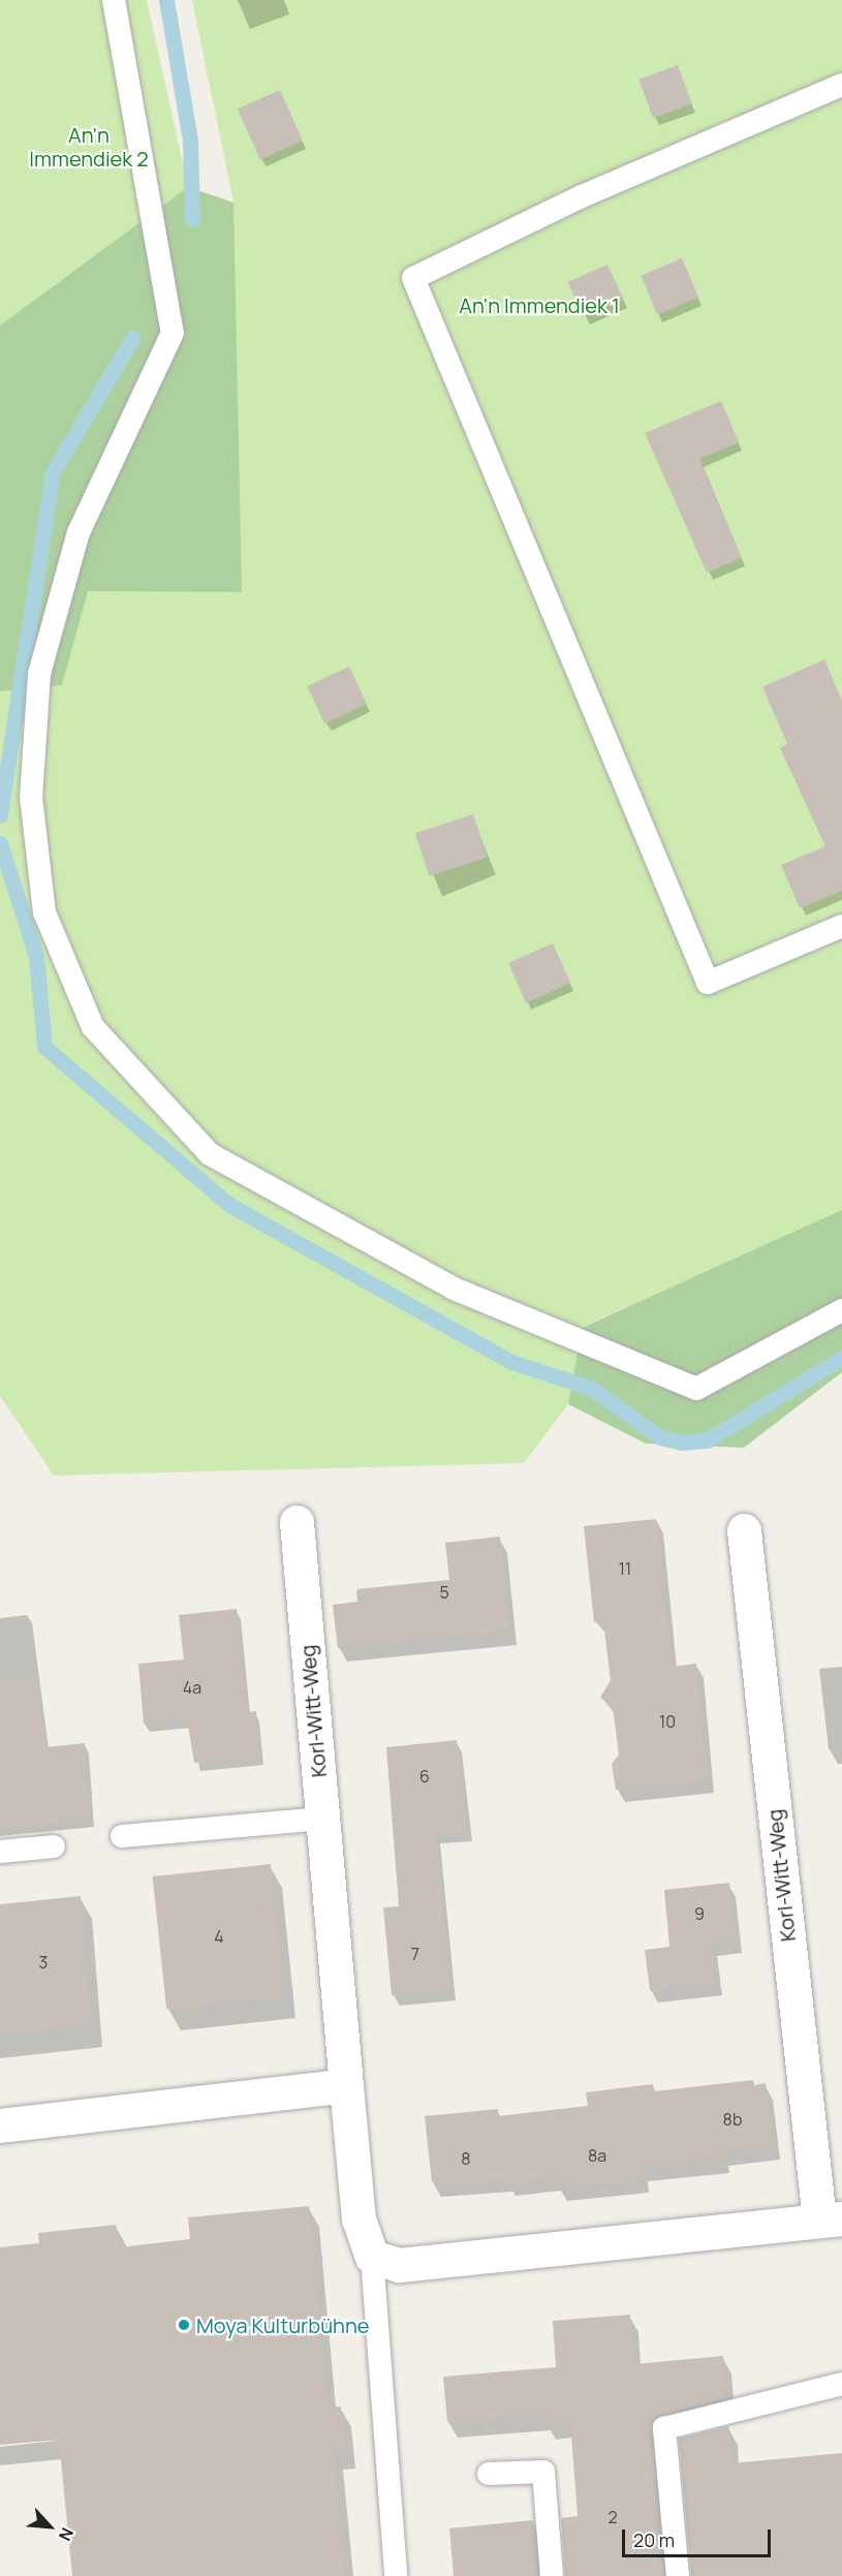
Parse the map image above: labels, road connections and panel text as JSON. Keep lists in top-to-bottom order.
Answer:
{
  "streets": {
    "street": ["Korl-Witt-Weg"]
  },
  "parks": ["An'n Immendiek 2", "An'n Immendiek 1"],
  "places": ["Moya Kulturbühne"],
  "house_numbers": [
    "11",
    "5",
    "4a",
    "10",
    "6",
    "9",
    "4",
    "7",
    "3",
    "8b",
    "8a",
    "8",
    "2"
  ],
  "scale_bar": "20 m",
  "north": "bottom right"
}
